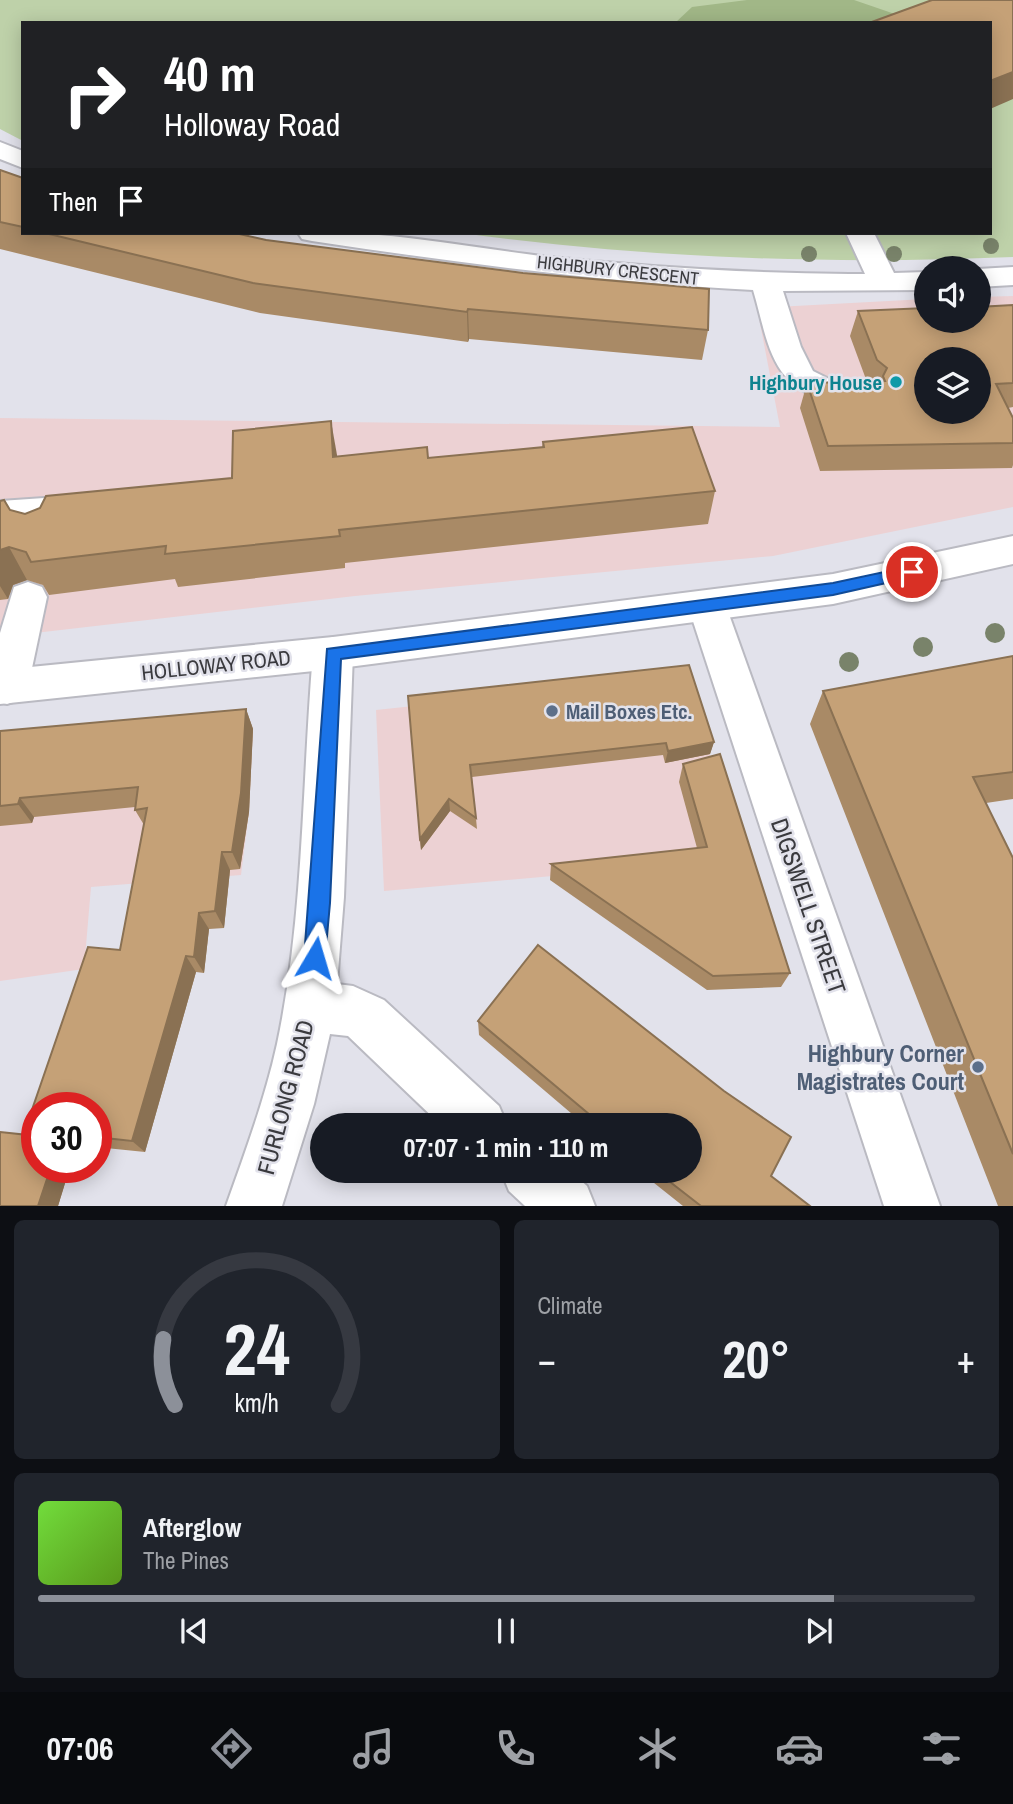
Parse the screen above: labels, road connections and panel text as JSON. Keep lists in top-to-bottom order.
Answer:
{
  "streets": {
    "main road": [
      "HIGHBURY CRESCENT",
      "HOLLOWAY ROAD",
      "DIGSWELL STREET",
      "FURLONG ROAD"
    ]
  },
  "crossings": [
    ["HOLLOWAY ROAD", "DIGSWELL STREET"],
    ["HOLLOWAY ROAD", "FURLONG ROAD"]
  ],
  "places": ["Highbury House", "Mail Boxes Etc.", "Highbury Corner Magistrates Court"],
  "page": {
    "turn": ["40 m", "Holloway Road"],
    "then": "Then",
    "limit": "30",
    "trip": "07:07 · 1 min · 110 m",
    "tile": "Climate",
    "heat": ["−", "20°", "+"],
    "song": ["Afterglow", "The Pines"],
    "tabs": "07:06",
    "gauge": ["24", "km/h"]
  }
}
